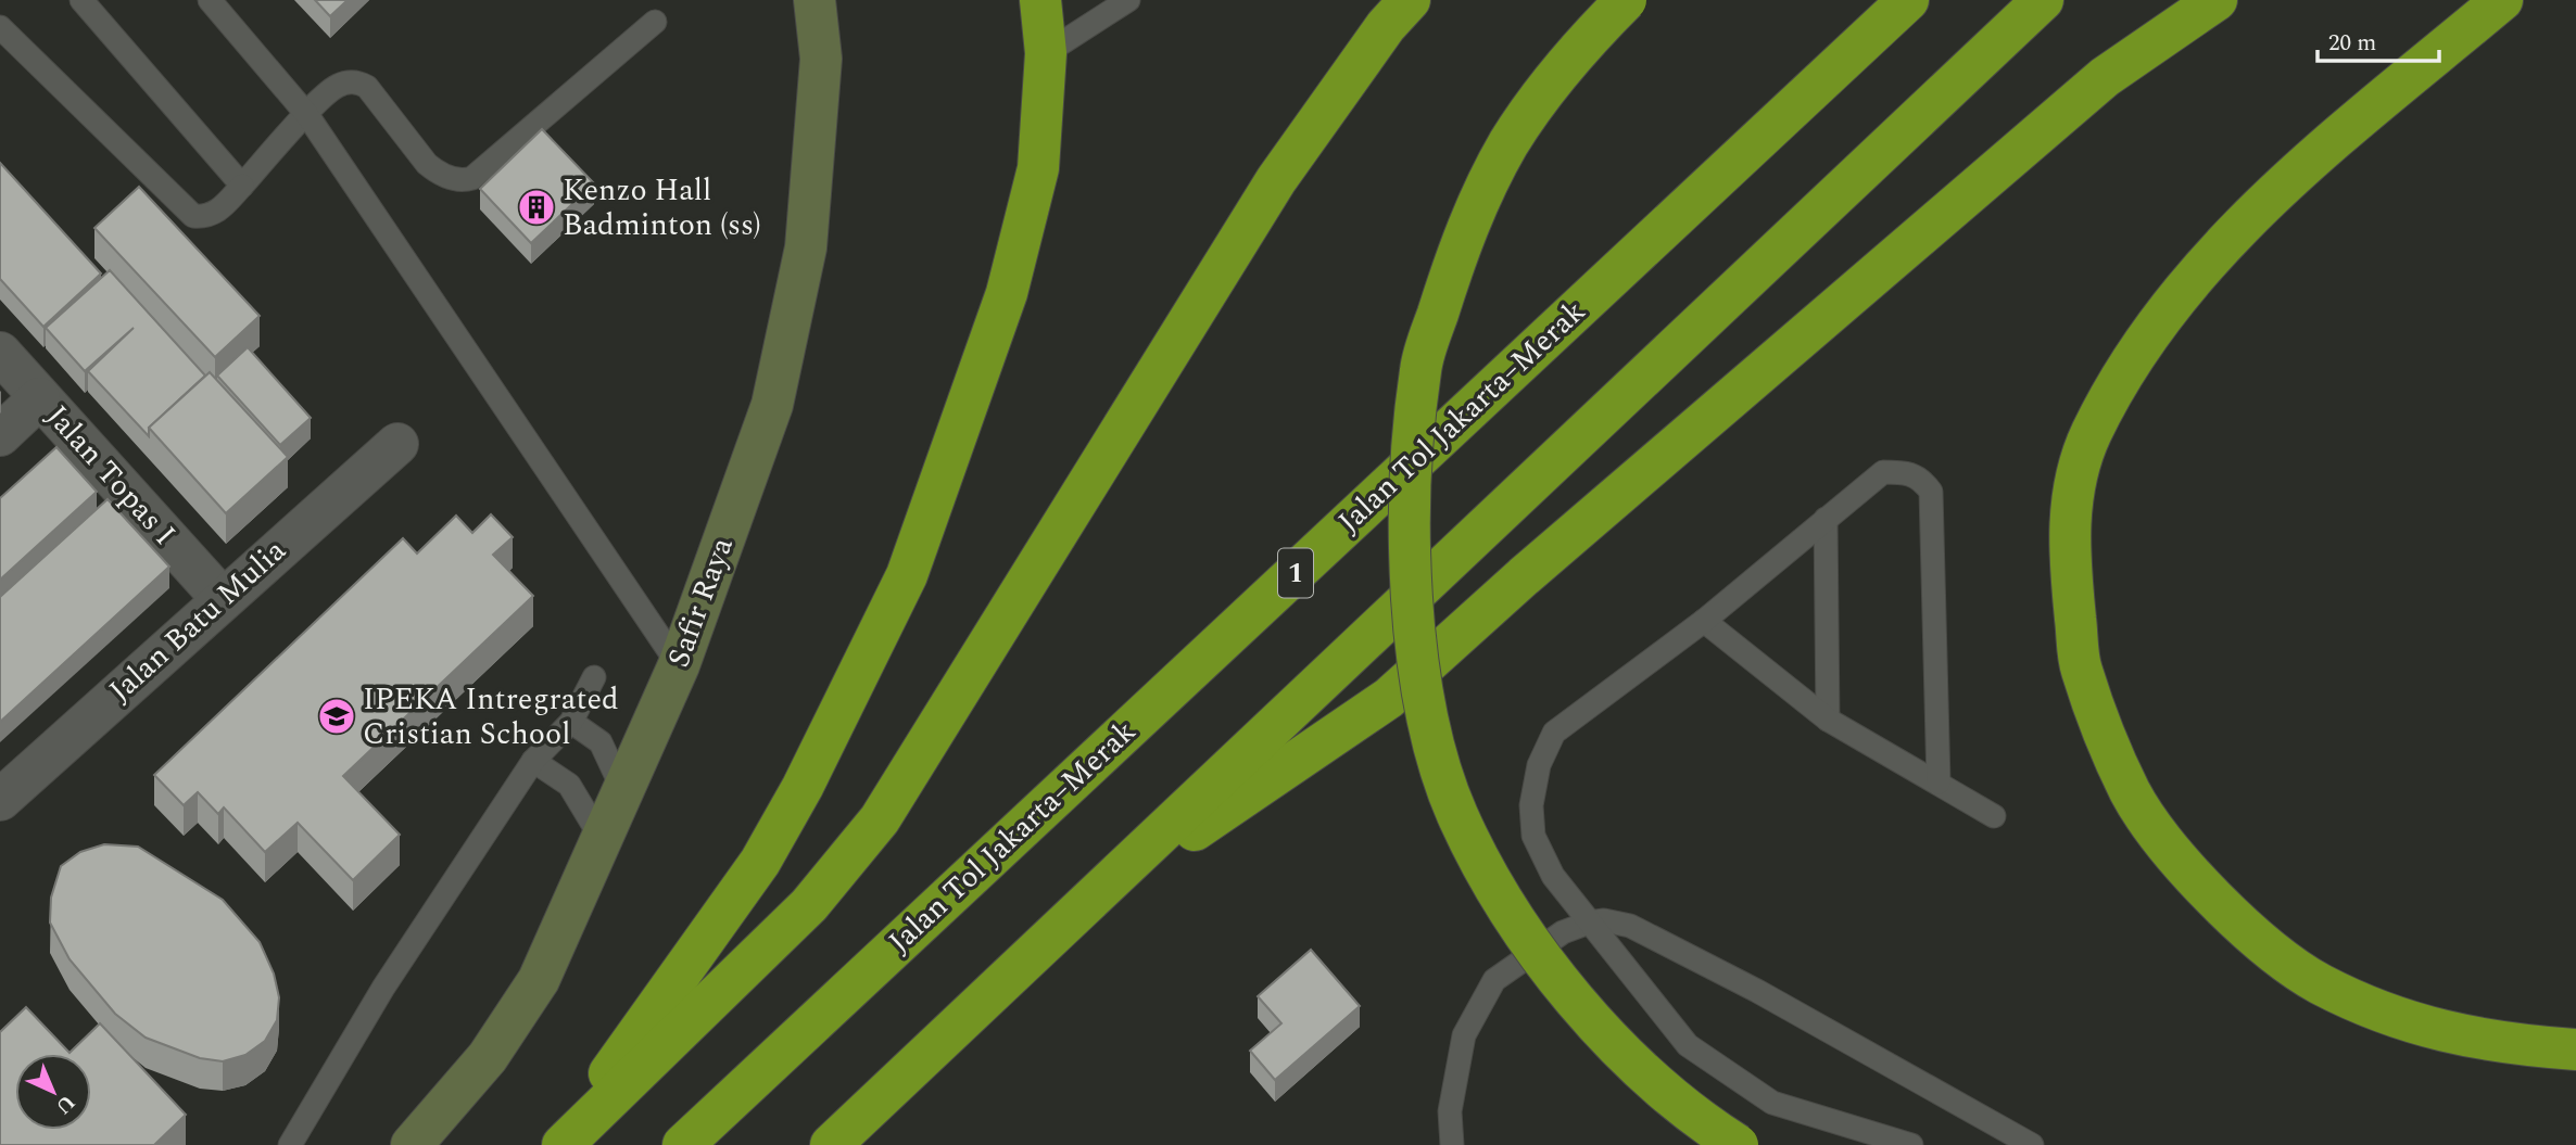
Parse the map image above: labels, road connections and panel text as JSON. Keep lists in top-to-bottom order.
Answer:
{
  "streets": {
    "highway": ["Jalan Tol Jakarta–Merak", "1"],
    "street": ["Jalan Topas I", "Safir Raya", "Jalan Batu Mulia"]
  },
  "crossings": [
    ["Jalan Topas I", "Jalan Batu Mulia"]
  ],
  "places": {
    "building": ["Kenzo Hall Badminton (ss)"],
    "school or university": ["IPEKA Intregrated Cristian School"]
  },
  "scale_bar": "20 m",
  "north": "bottom right"
}
